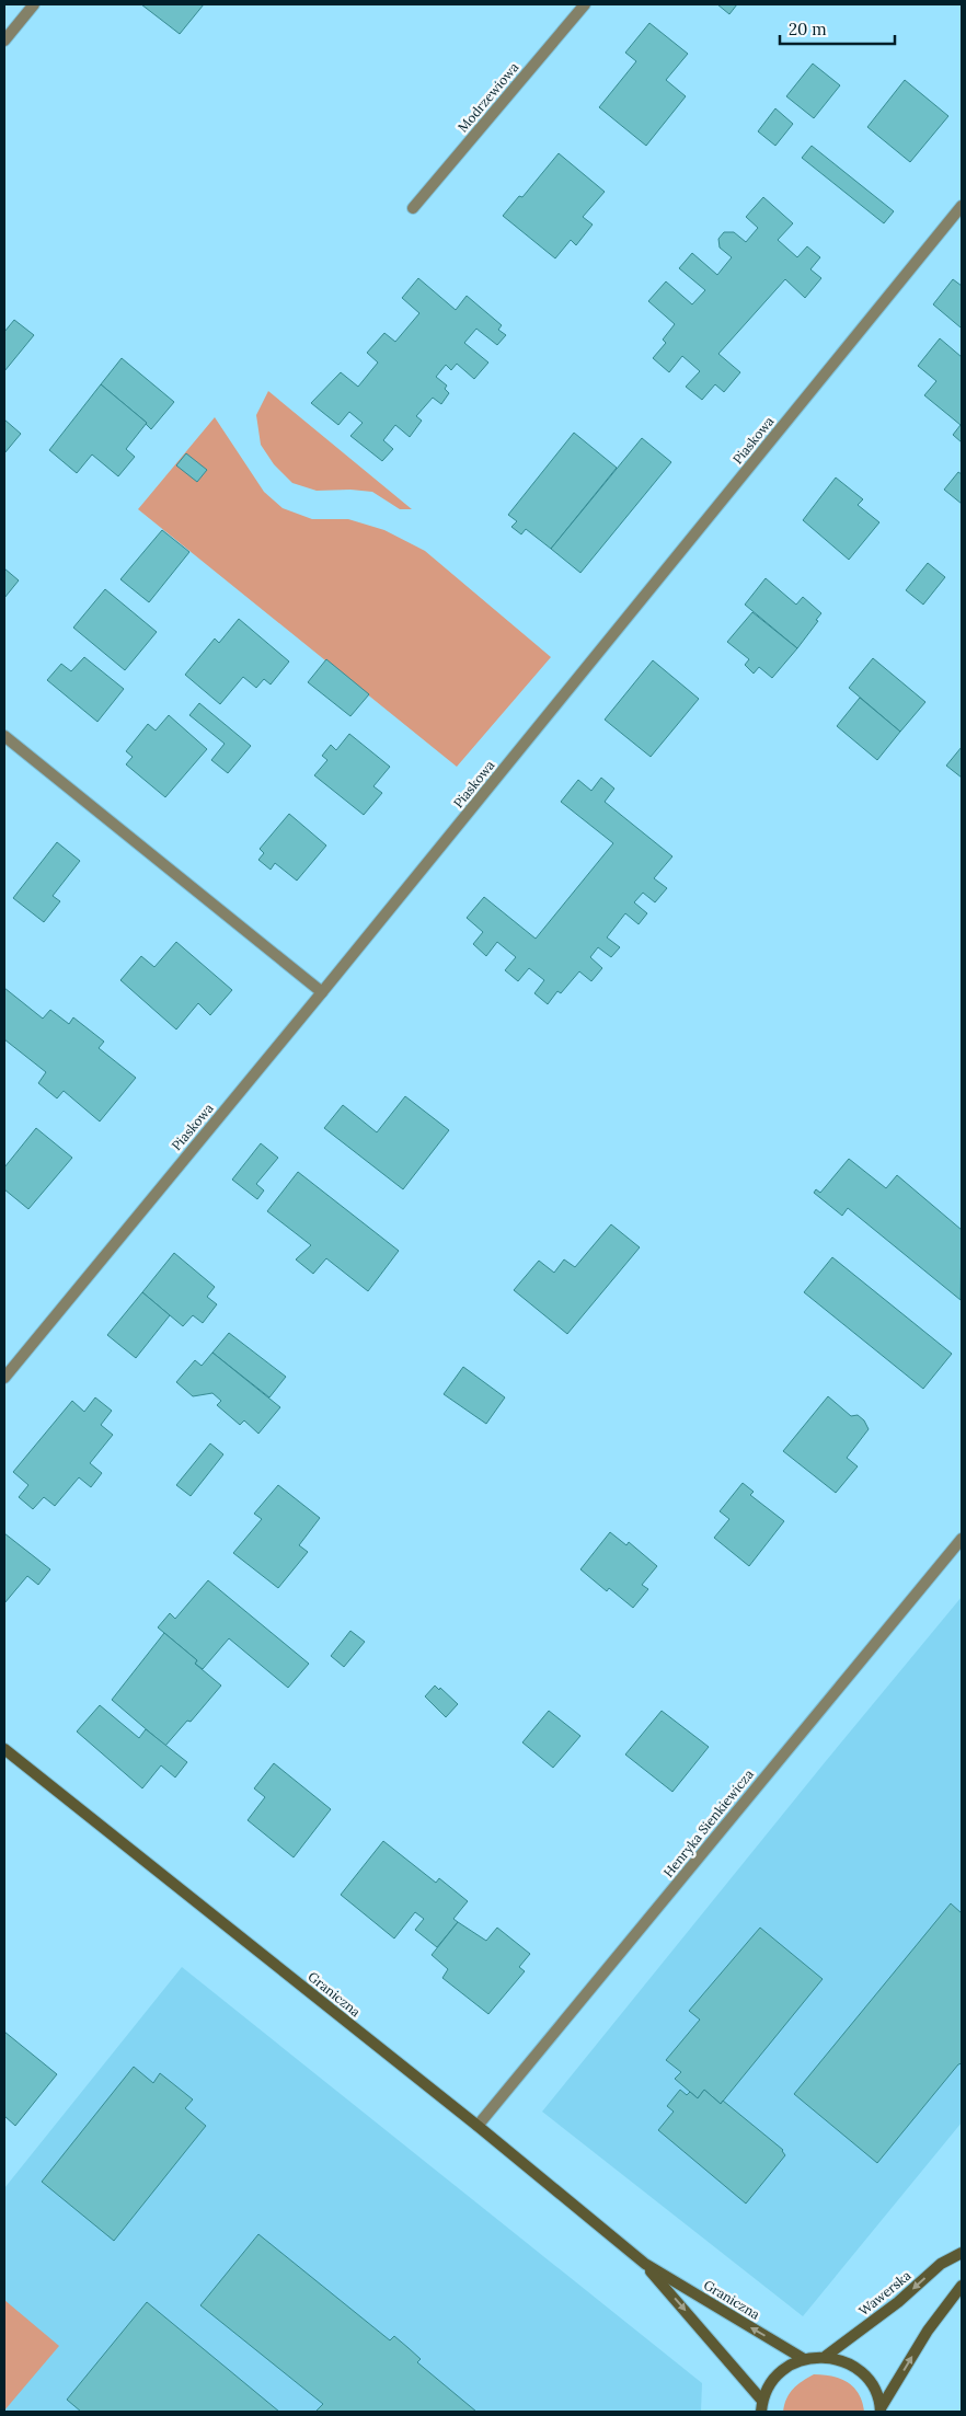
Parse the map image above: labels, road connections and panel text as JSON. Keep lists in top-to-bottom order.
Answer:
{
  "streets": {
    "street": [
      "Modrzewiowa",
      "Piaskowa",
      "Henryka Sienkiewicza",
      "Graniczna",
      "Wawerska"
    ]
  },
  "crossings": [
    ["Henryka Sienkiewicza", "Graniczna"]
  ],
  "scale_bar": "20 m"
}
